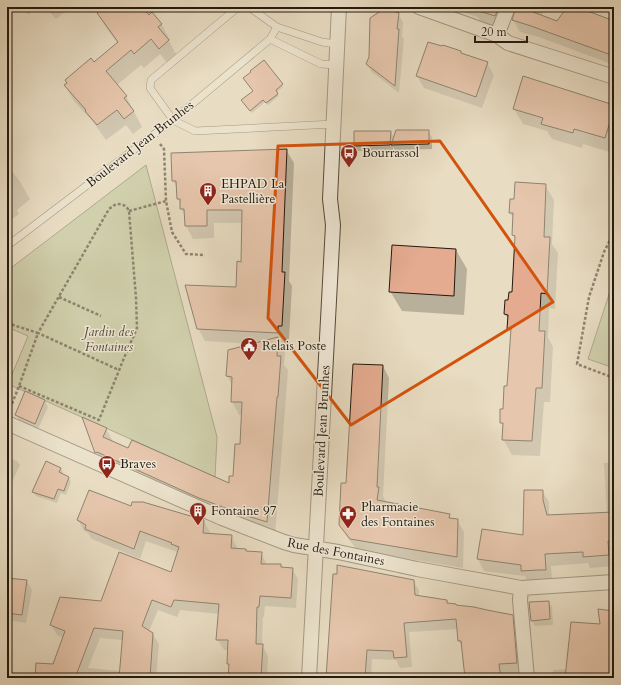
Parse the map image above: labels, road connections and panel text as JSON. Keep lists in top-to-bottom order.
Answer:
{
  "streets": {
    "street": ["Boulevard Jean Brunhes", "Rue des Fontaines"]
  },
  "crossings": [
    ["Boulevard Jean Brunhes", "Rue des Fontaines"]
  ],
  "parks": ["Jardin des Fontaines"],
  "places": {
    "bus stop": ["Bourrassol", "Braves"],
    "building": ["EHPAD La Pastellière", "Fontaine 97"],
    "public building": ["Relais Poste"],
    "pharmacy": ["Pharmacie des Fontaines"]
  },
  "scale_bar": "20 m"
}
